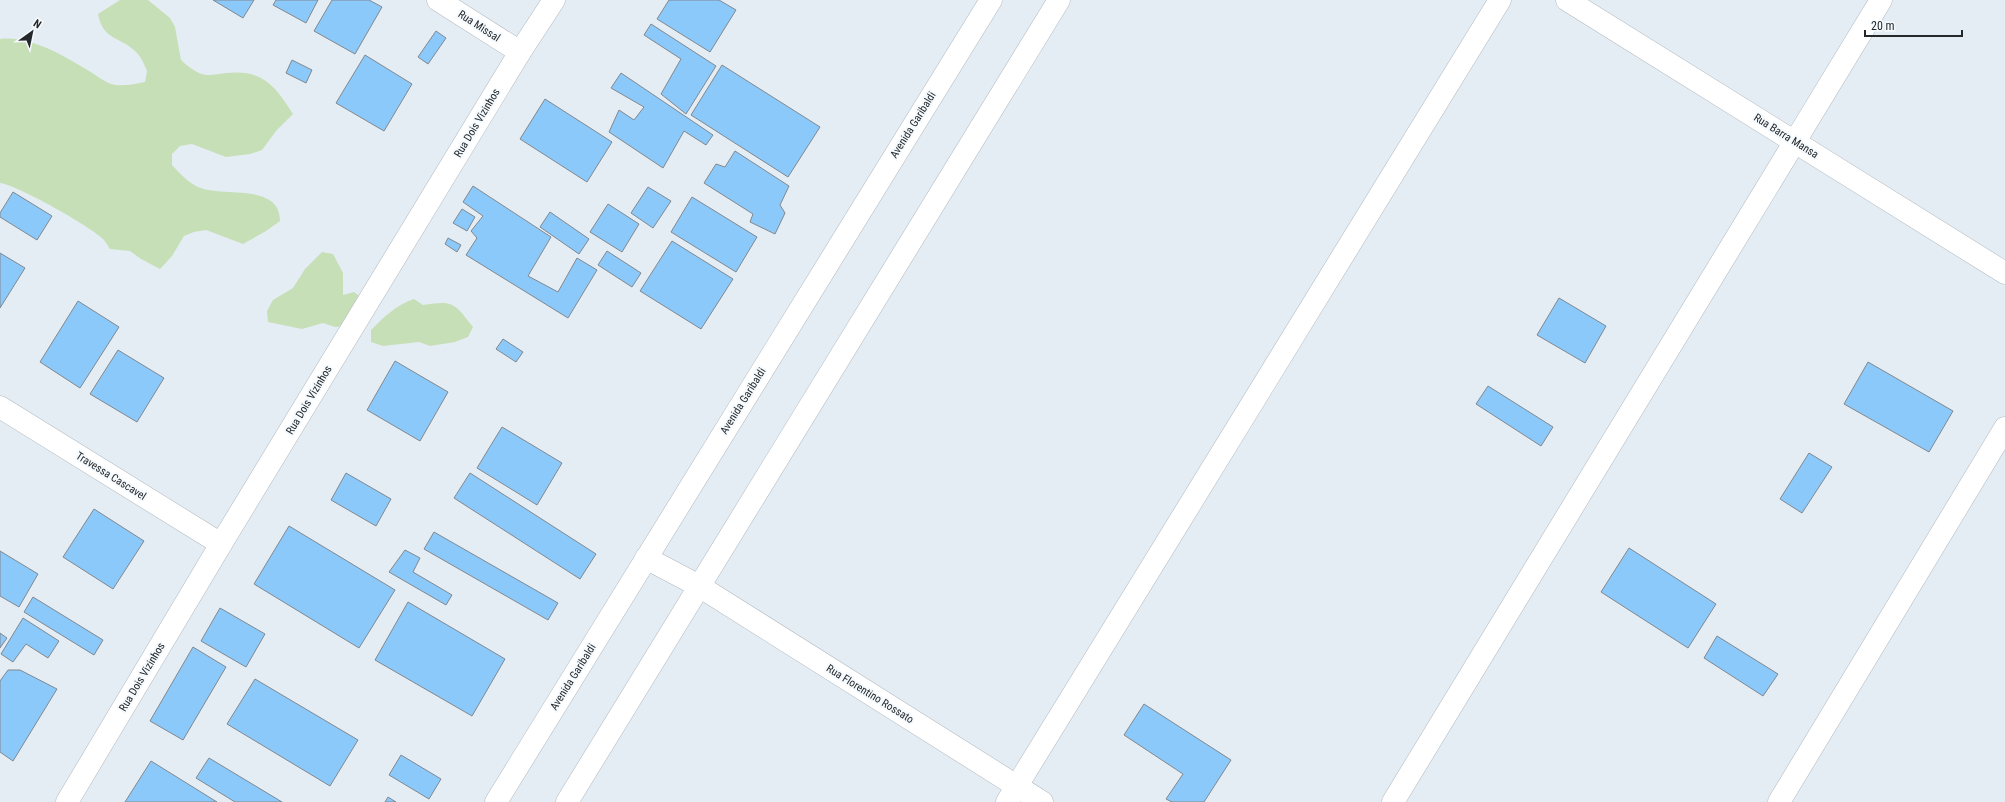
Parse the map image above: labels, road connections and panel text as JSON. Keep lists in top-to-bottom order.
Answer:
{
  "streets": {
    "street": [
      "Rua Missal",
      "Rua Dois Vizinhos",
      "Avenida Garibaldi",
      "Rua Barra Mansa",
      "Travessa Cascavel",
      "Rua Florentino Rossato"
    ]
  },
  "crossings": [
    ["Rua Missal", "Rua Dois Vizinhos"],
    ["Rua Dois Vizinhos", "Travessa Cascavel"],
    ["Avenida Garibaldi", "Rua Florentino Rossato"]
  ],
  "scale_bar": "20 m",
  "north": "top right"
}
